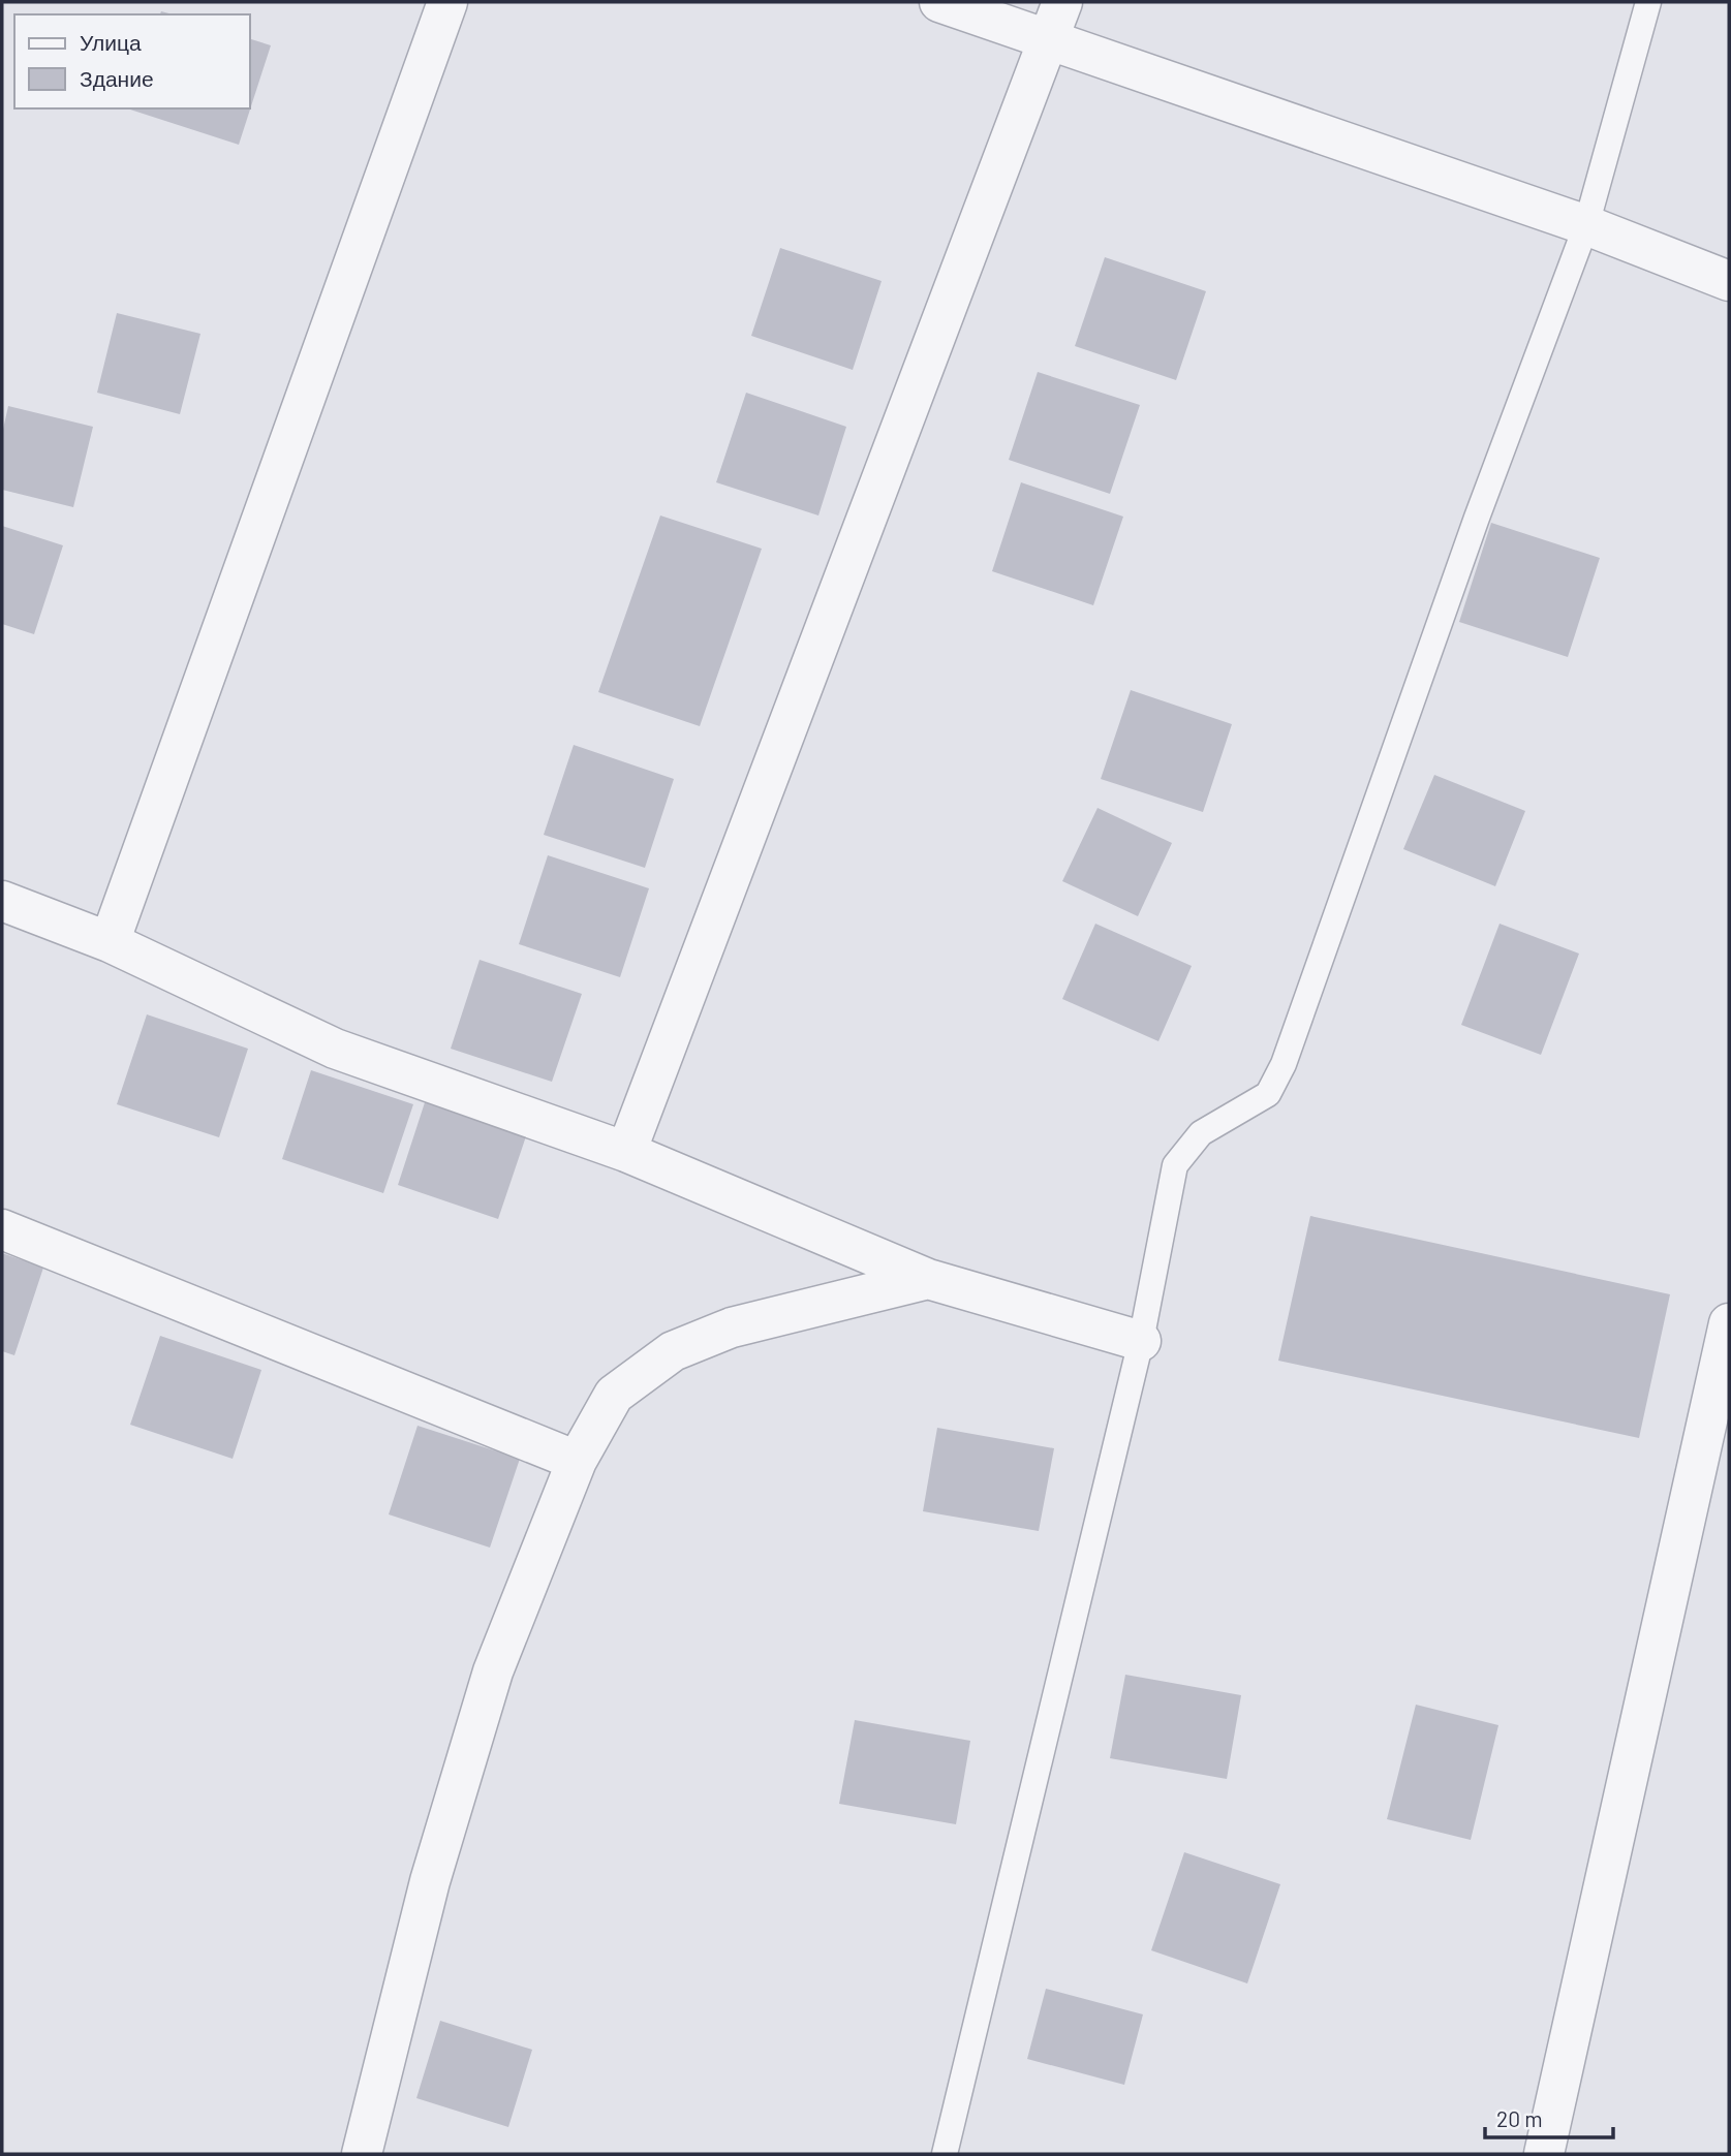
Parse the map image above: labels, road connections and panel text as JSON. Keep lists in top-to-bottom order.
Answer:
{
  "legend": ["Улица", "Здание"],
  "scale_bar": "20 m"
}
